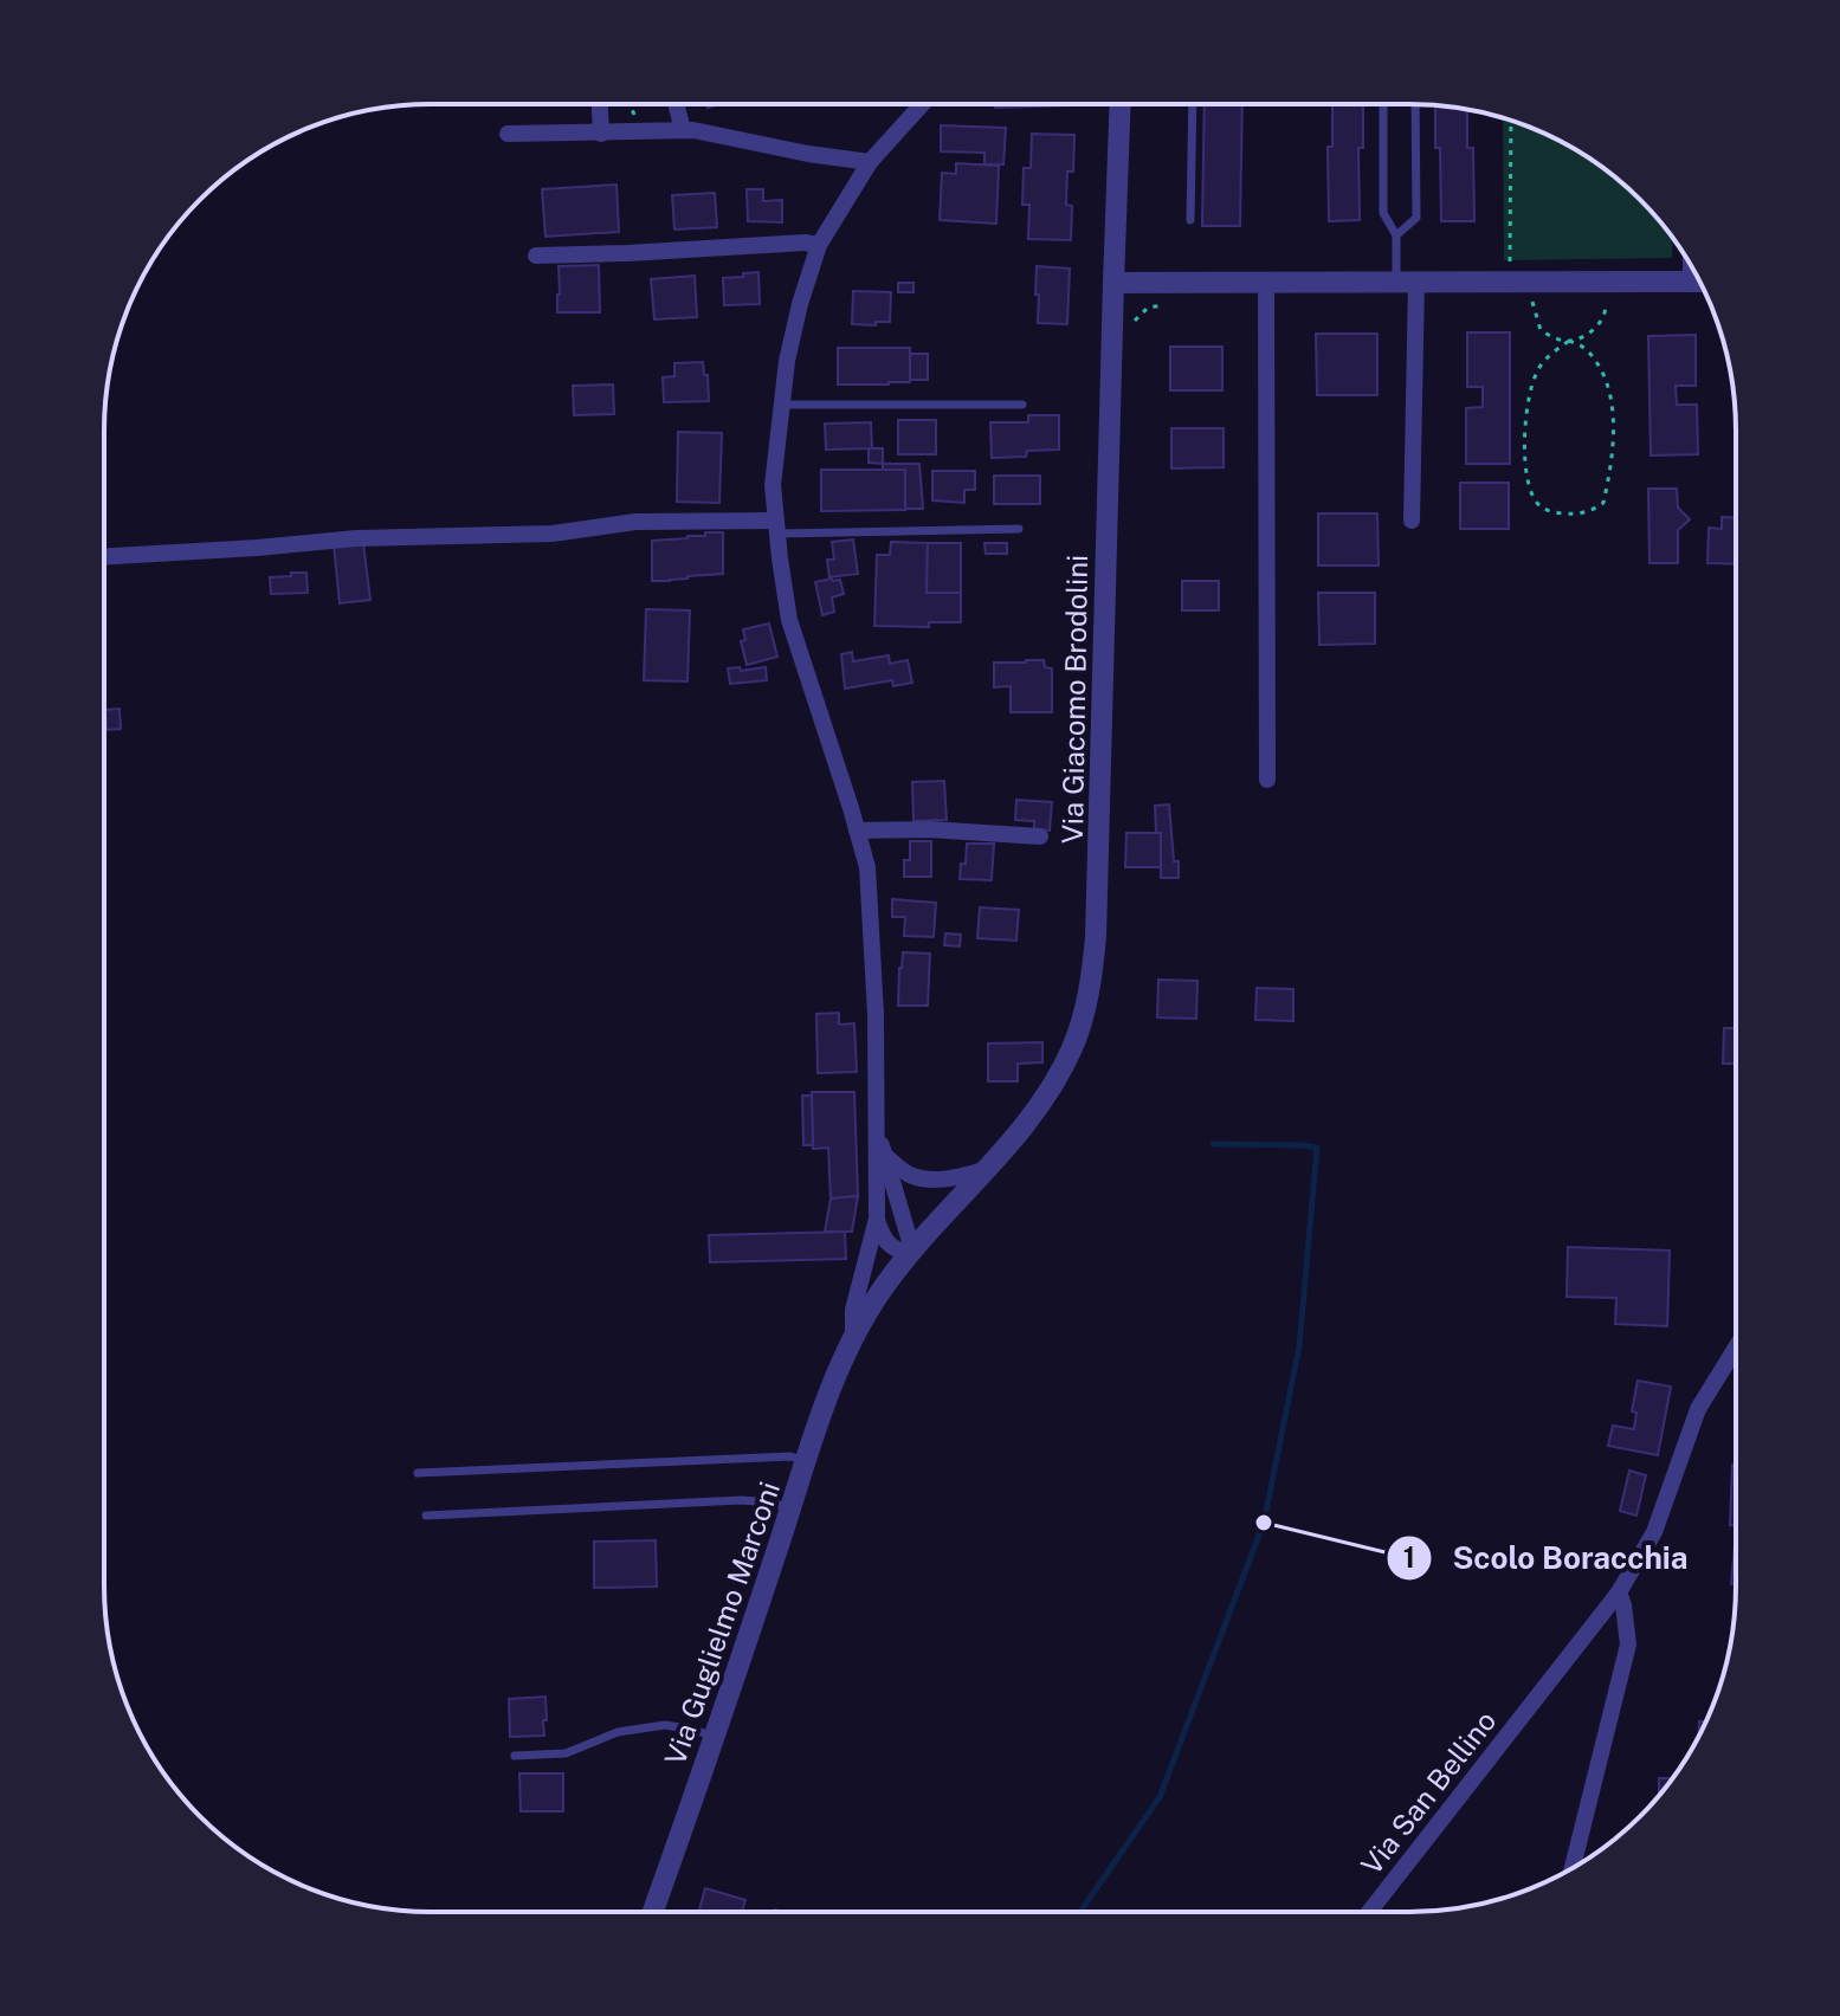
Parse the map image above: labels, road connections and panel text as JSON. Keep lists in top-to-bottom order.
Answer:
{
  "streets": {
    "street": ["Via Giacomo Brodolini", "Via Guglielmo Marconi", "Via San Bellino"]
  },
  "crossings": [
    ["Via Giacomo Brodolini", "Via Guglielmo Marconi"]
  ],
  "places": ["Scolo Boracchia"]
}
